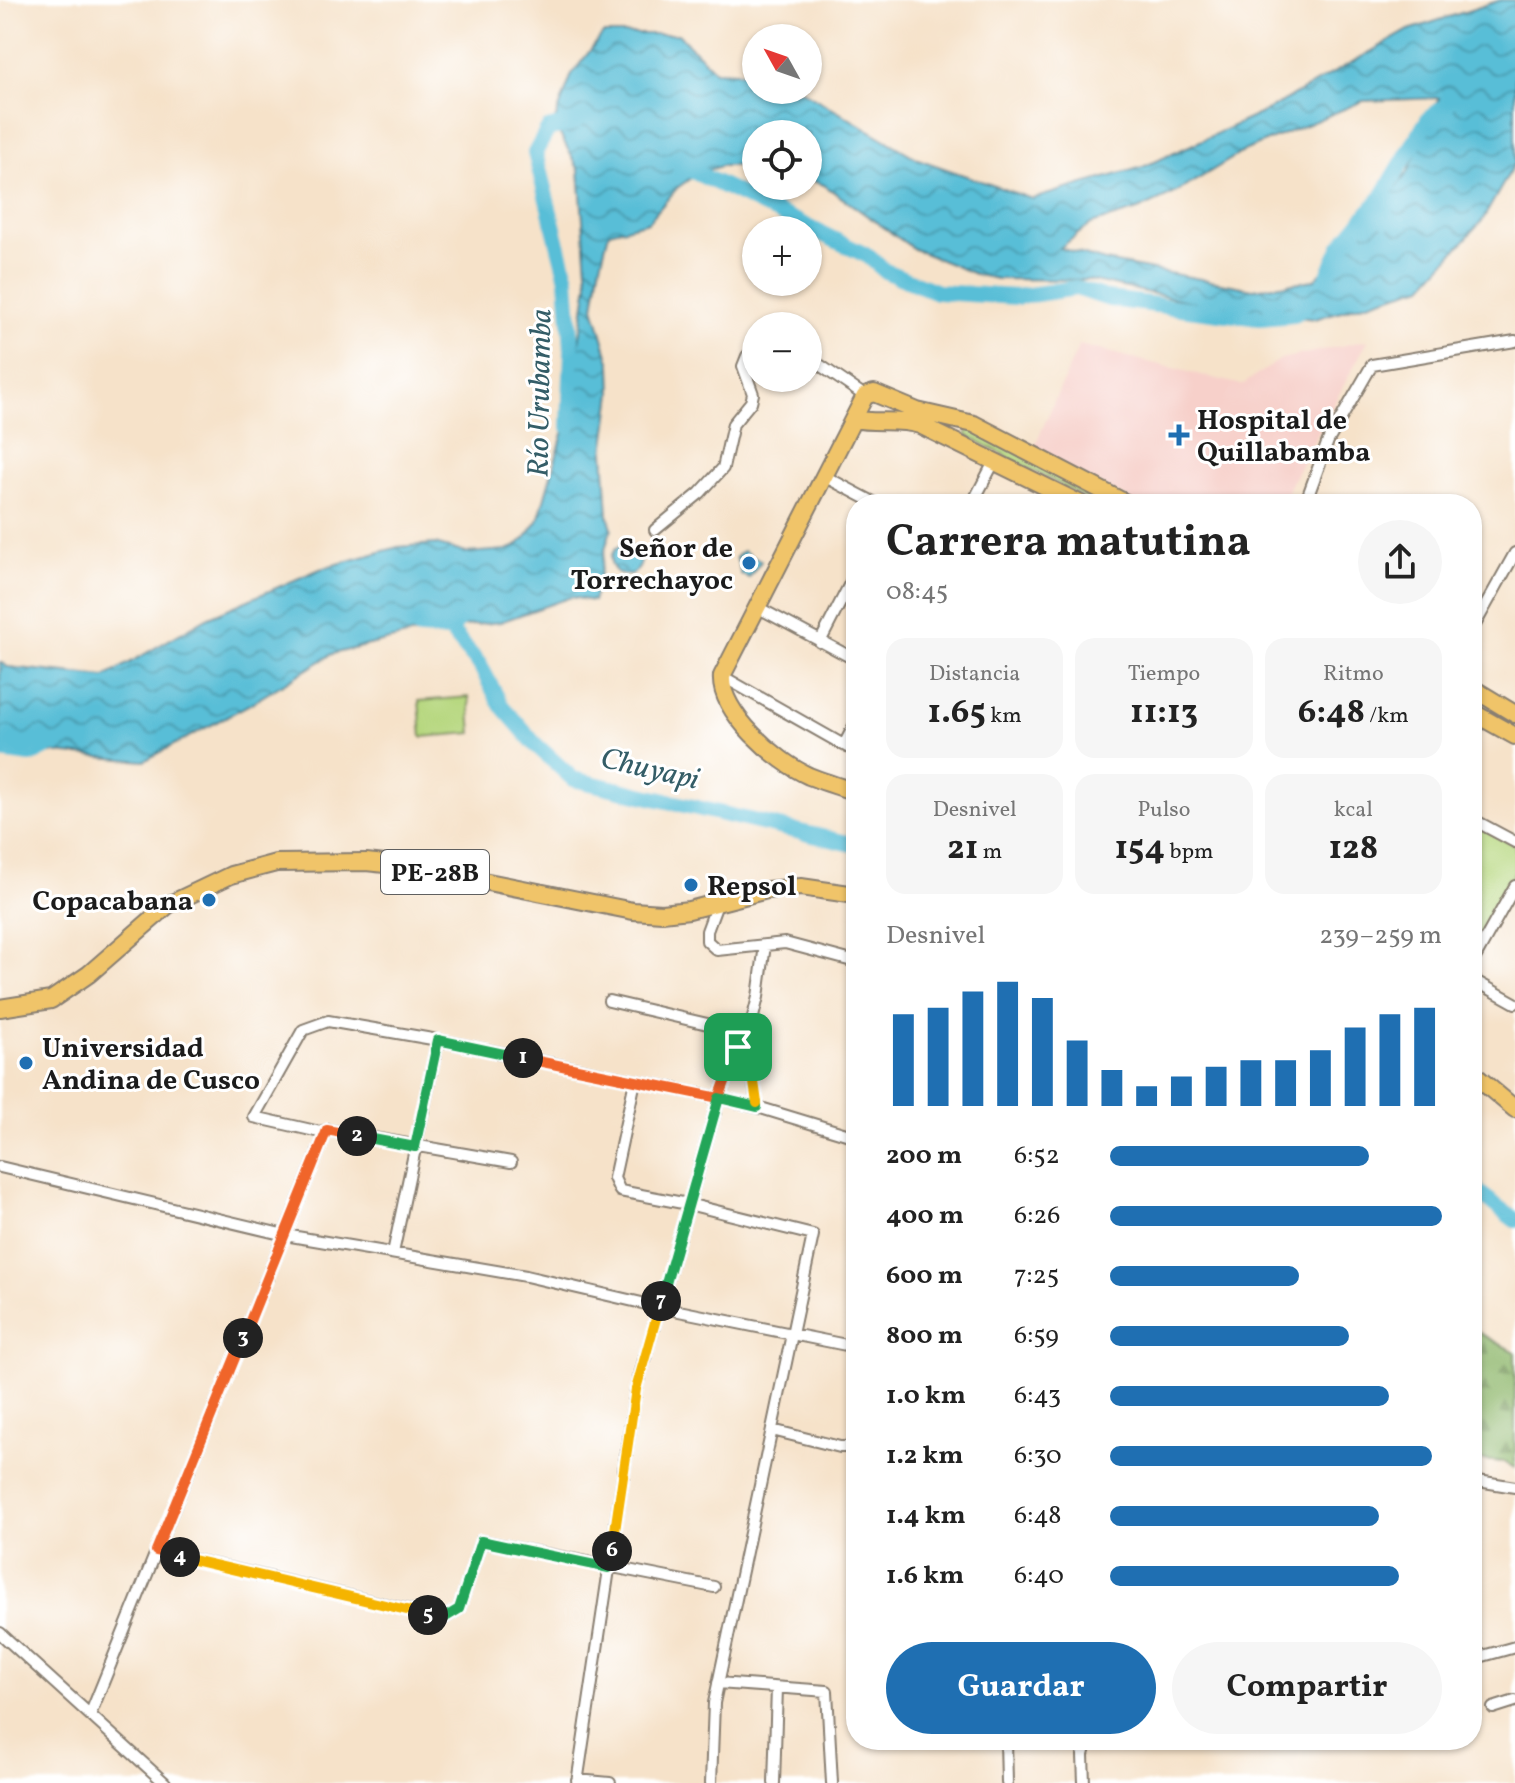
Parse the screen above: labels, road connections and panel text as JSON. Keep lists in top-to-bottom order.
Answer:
{
  "streets": {
    "main road": ["PE-28B"]
  },
  "water": ["Río Urubamba", "Chuyapi"],
  "places": {
    "health": ["Hospital de Quillabamba"],
    "other": [
      "Señor de Torrechayoc",
      "Repsol",
      "Copacabana",
      "Universidad Andina de Cusco"
    ]
  },
  "north": "top left",
  "page": {
    "map_buttons": ["+", "−"],
    "heading": ["Carrera matutina", "08:45"],
    "stats": [
      ["Distancia", "1.65 km"],
      ["Tiempo", "11:13"],
      ["Ritmo", "6:48 /km"],
      ["Desnivel", "21 m"],
      ["Pulso", "154 bpm"],
      ["kcal", "128"]
    ],
    "chart": ["Desnivel", "239–259 m"],
    "pins": [
      "1",
      "2",
      "7",
      "3",
      "6",
      "4",
      "5"
    ],
    "list": [
      {
        "name": "200 m",
        "note": "6:52"
      },
      {
        "name": "400 m",
        "note": "6:26"
      },
      {
        "name": "600 m",
        "note": "7:25"
      },
      {
        "name": "800 m",
        "note": "6:59"
      },
      {
        "name": "1.0 km",
        "note": "6:43"
      },
      {
        "name": "1.2 km",
        "note": "6:30"
      },
      {
        "name": "1.4 km",
        "note": "6:48"
      },
      {
        "name": "1.6 km",
        "note": "6:40"
      }
    ],
    "buttons": ["Guardar", "Compartir"]
  }
}
